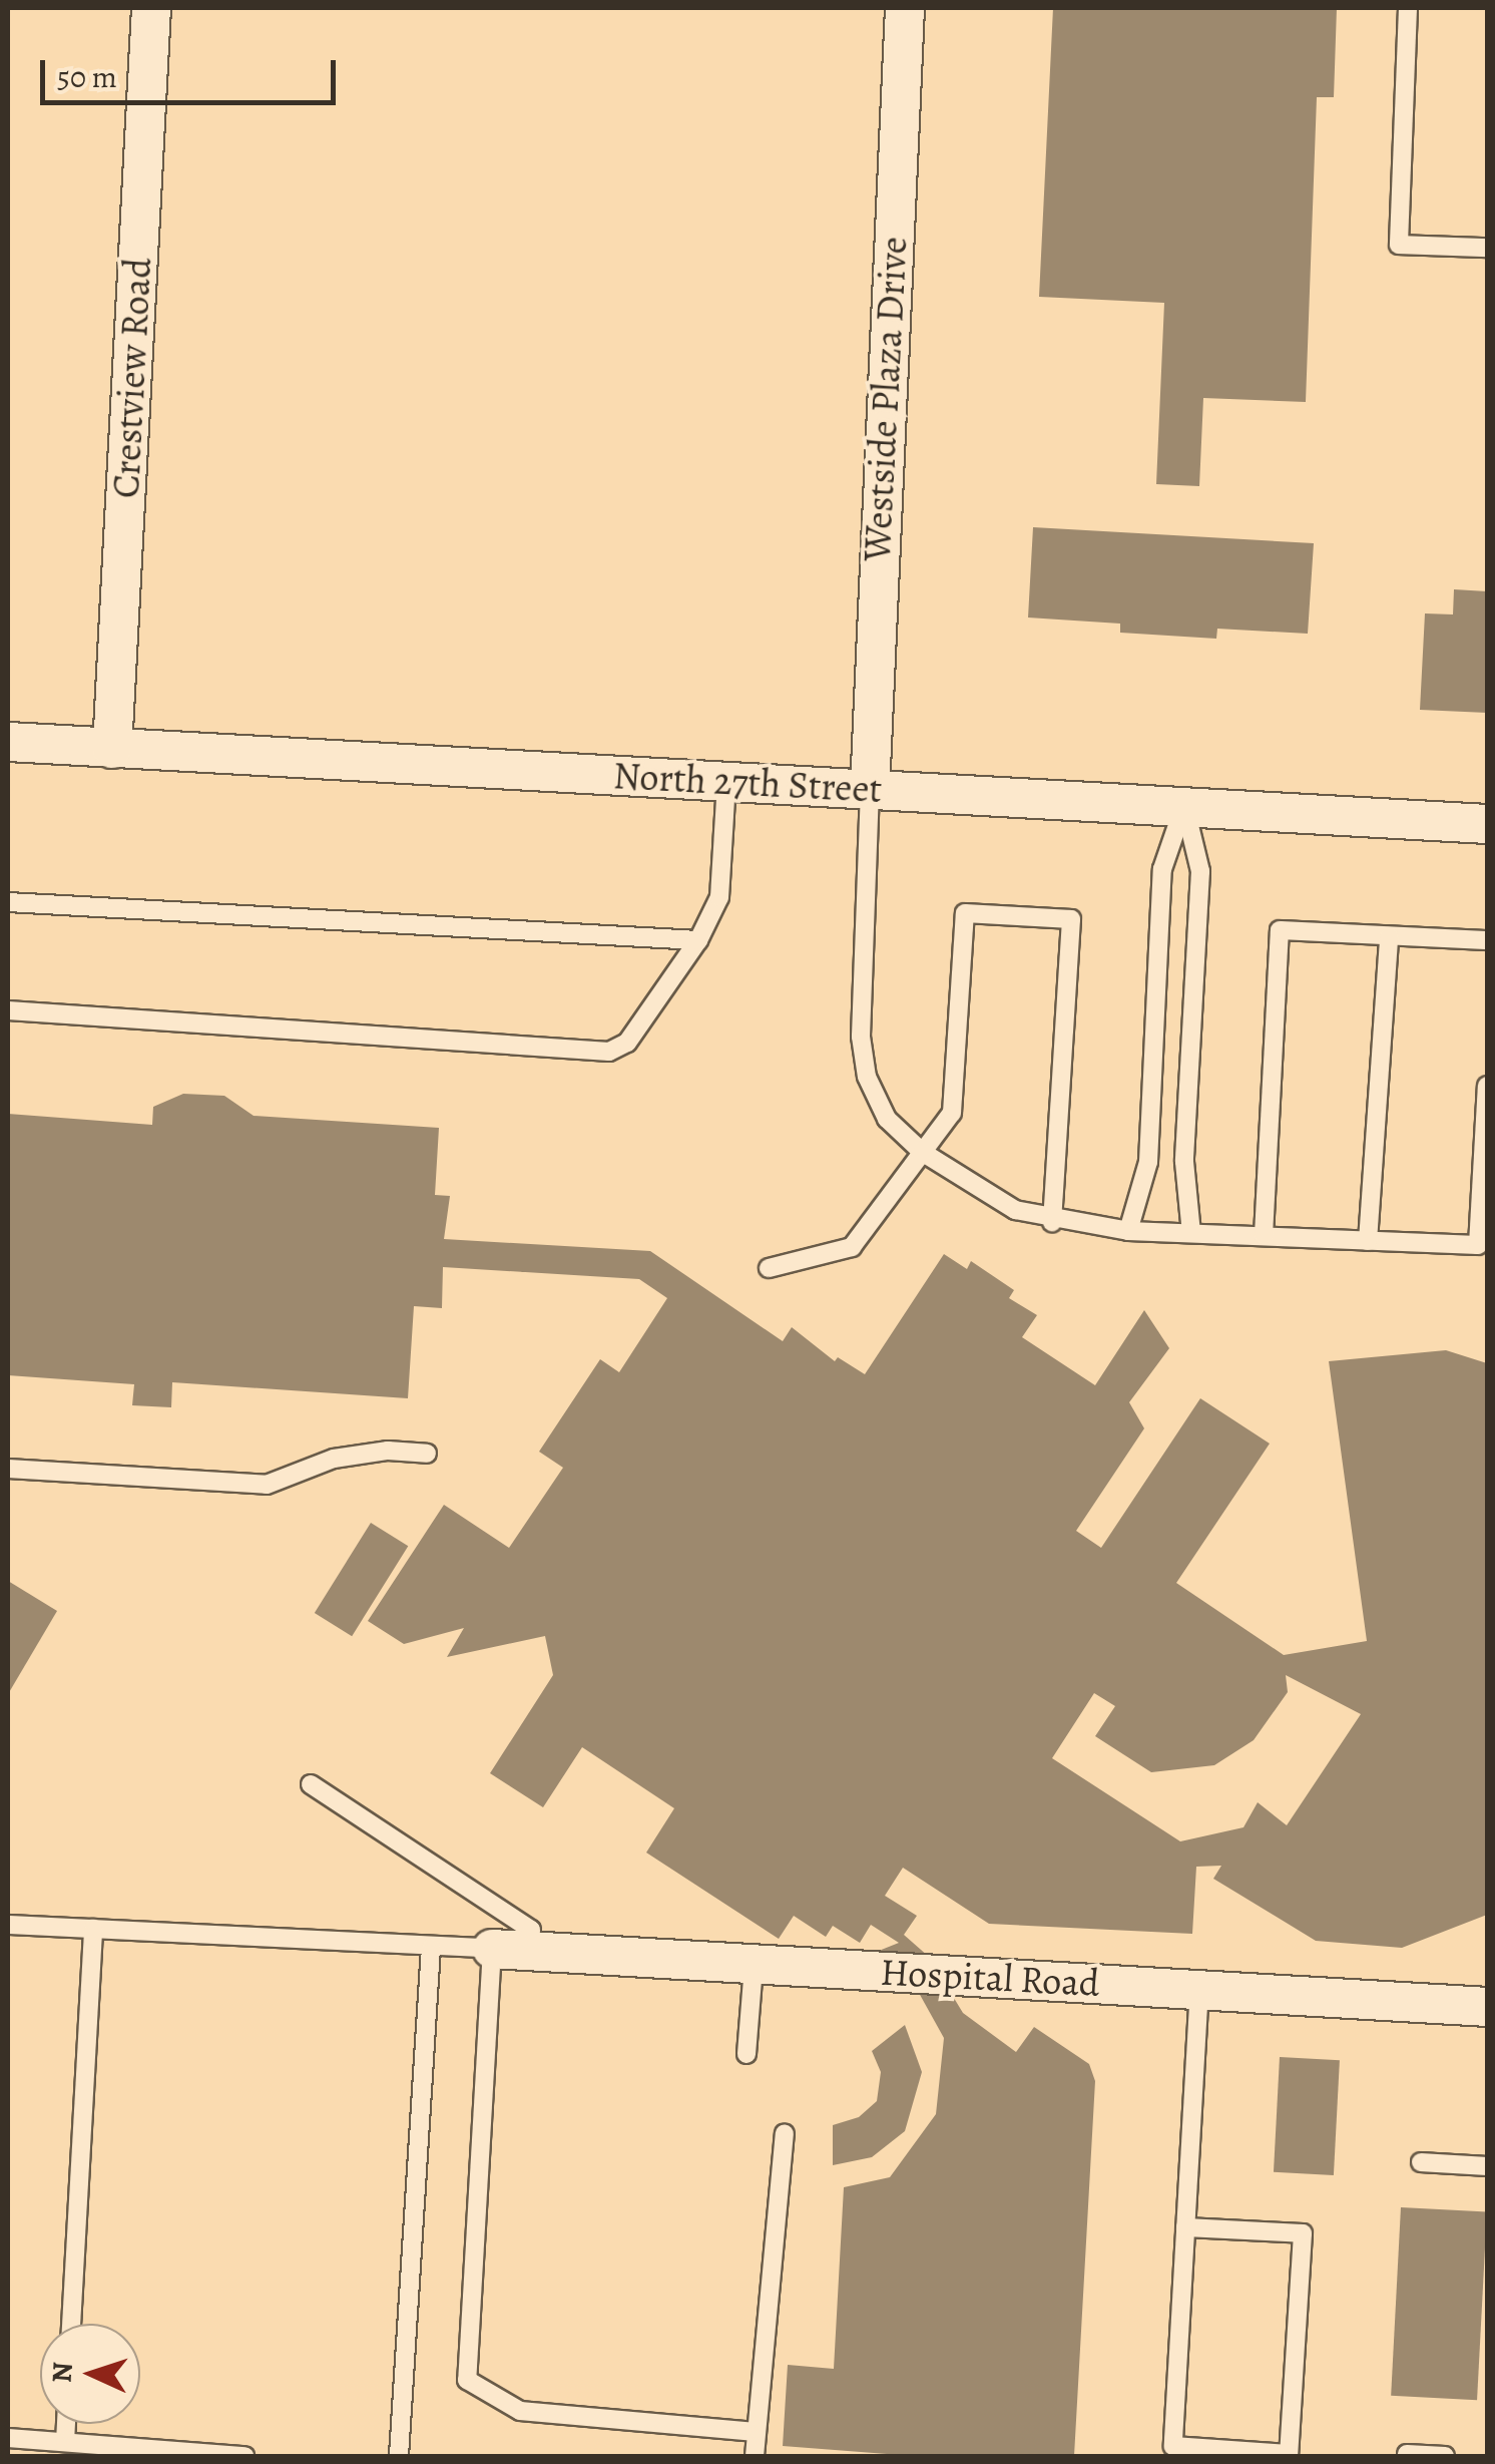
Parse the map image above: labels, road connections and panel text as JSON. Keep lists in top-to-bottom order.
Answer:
{
  "streets": {
    "street": [
      "Crestview Road",
      "Westside Plaza Drive",
      "North 27th Street",
      "Hospital Road"
    ]
  },
  "crossings": [
    ["Crestview Road", "North 27th Street"],
    ["Westside Plaza Drive", "North 27th Street"]
  ],
  "scale_bar": "50 m",
  "north": "left"
}
